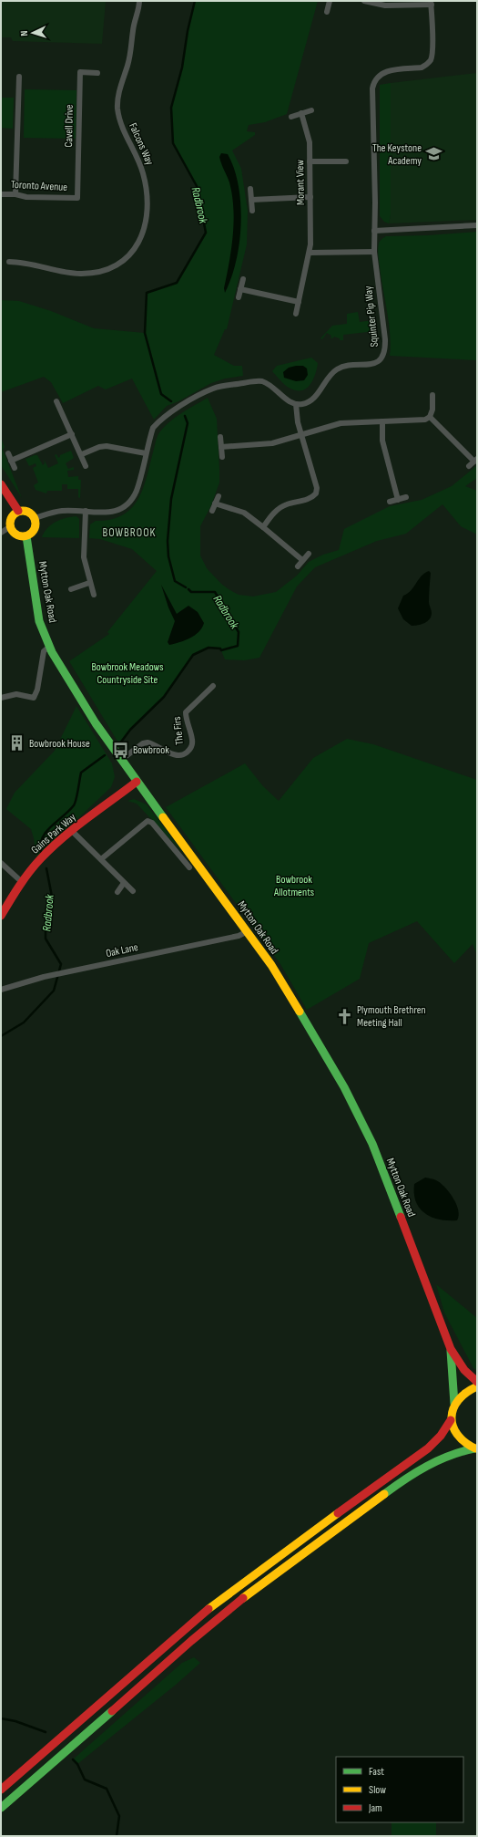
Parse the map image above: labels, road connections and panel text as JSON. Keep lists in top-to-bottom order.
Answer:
{
  "streets": {
    "main road": ["Mytton Oak Road", "Gains Park Way"],
    "street": [
      "Cavell Drive",
      "Falcons Way",
      "Morant View",
      "Toronto Avenue",
      "Squinter Pip Way",
      "The Firs",
      "Oak Lane"
    ]
  },
  "crossings": [
    ["Cavell Drive", "Toronto Avenue"],
    ["Mytton Oak Road", "The Firs"],
    ["Mytton Oak Road", "Gains Park Way"],
    ["Mytton Oak Road", "Oak Lane"]
  ],
  "districts": ["BOWBROOK"],
  "water": ["Radbrook"],
  "parks": ["Bowbrook Meadows Countryside Site", "Bowbrook Allotments"],
  "places": {
    "school or university": ["The Keystone Academy"],
    "building": ["Bowbrook House"],
    "bus stop": ["Bowbrook"],
    "church": ["Plymouth Brethren Meeting Hall"]
  },
  "legend": ["Fast", "Slow", "Jam"],
  "north": "left"
}
